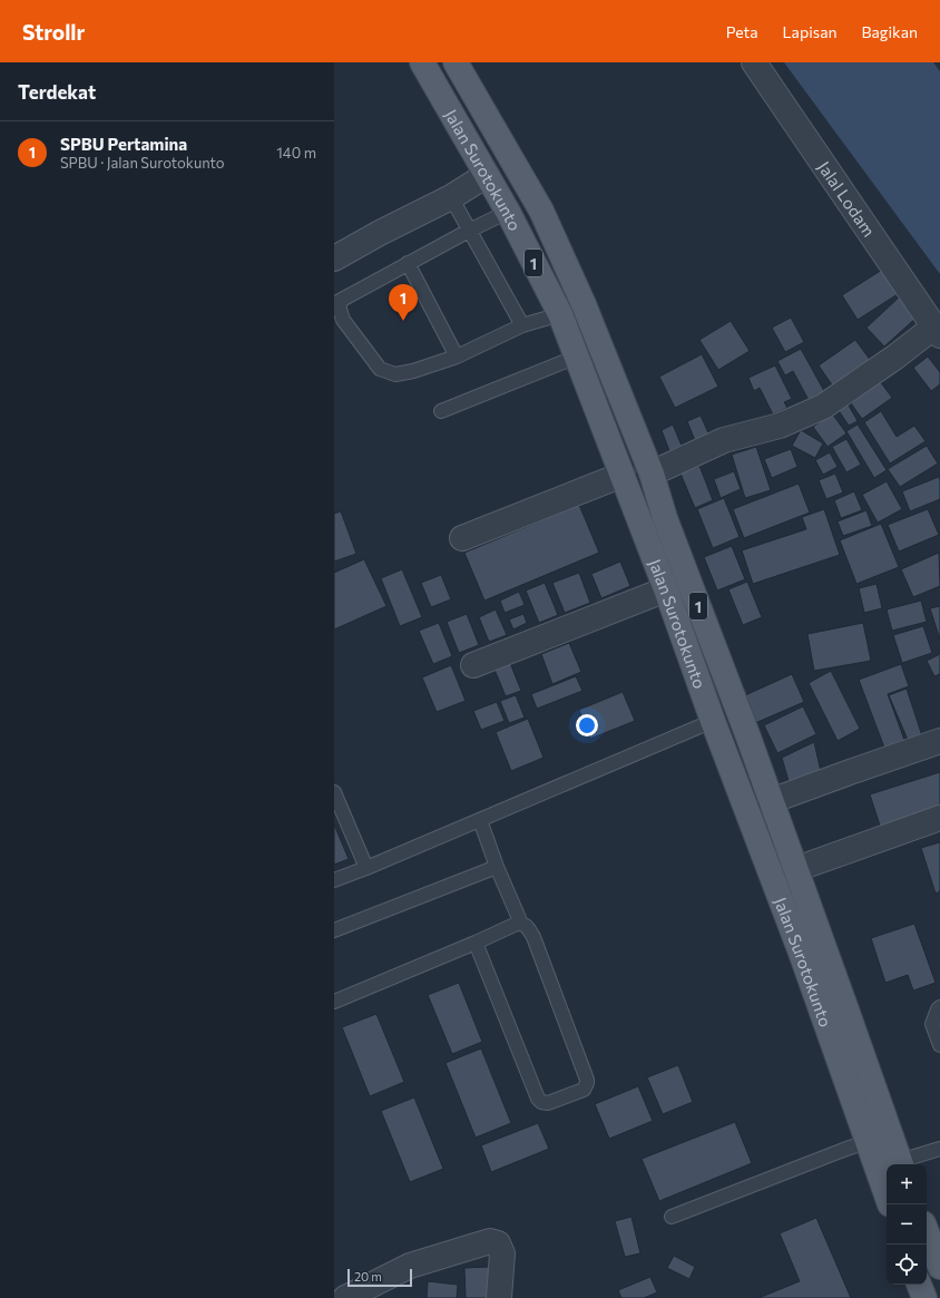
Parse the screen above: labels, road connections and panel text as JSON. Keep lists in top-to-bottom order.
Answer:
{
  "streets": {
    "main road": ["Jalan Surotokunto", "1"],
    "street": ["Jalal Lodam"]
  },
  "scale_bar": "20 m",
  "page": {
    "header": "Strollr",
    "nav": ["Peta", "Lapisan", "Bagikan"],
    "heading": "Terdekat",
    "list": [
      {
        "mark": "1",
        "name": "SPBU Pertamina",
        "note": "SPBU · Jalan Surotokunto",
        "value": "140 m"
      }
    ],
    "pins": "1",
    "map_buttons": ["+", "−"],
    "scale": "20 m"
  }
}
